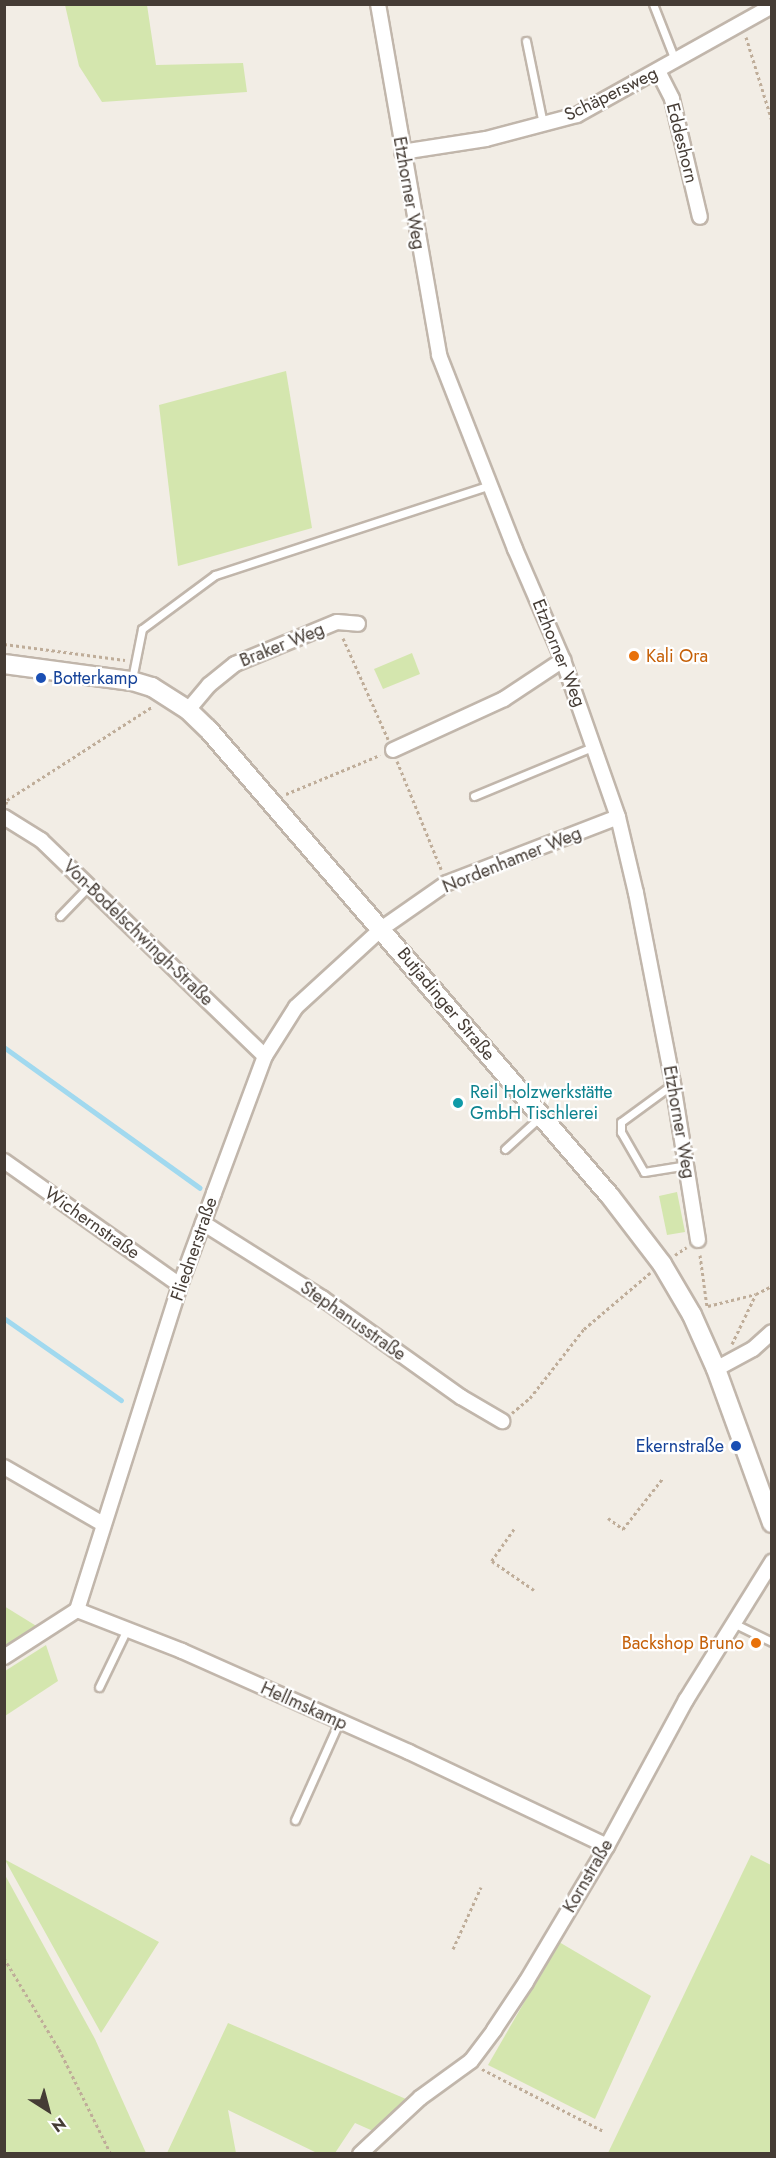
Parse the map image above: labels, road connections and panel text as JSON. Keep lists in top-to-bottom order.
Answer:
{
  "streets": {
    "street": [
      "Schäpersweg",
      "Eddeshorn",
      "Etzhorner Weg",
      "Braker Weg",
      "Nordenhamer Weg",
      "Von-Bodelschwingh-Straße",
      "Butjadinger Straße",
      "Wichernstraße",
      "Fliednerstraße",
      "Stephanusstraße",
      "Hellmskamp",
      "Kornstraße"
    ]
  },
  "crossings": [
    ["Schäpersweg", "Eddeshorn"],
    ["Schäpersweg", "Etzhorner Weg"],
    ["Etzhorner Weg", "Nordenhamer Weg"],
    ["Braker Weg", "Butjadinger Straße"],
    ["Nordenhamer Weg", "Butjadinger Straße"],
    ["Nordenhamer Weg", "Fliednerstraße"],
    ["Von-Bodelschwingh-Straße", "Fliednerstraße"],
    ["Butjadinger Straße", "Fliednerstraße"],
    ["Wichernstraße", "Fliednerstraße"],
    ["Fliednerstraße", "Stephanusstraße"],
    ["Fliednerstraße", "Hellmskamp"],
    ["Hellmskamp", "Kornstraße"]
  ],
  "places": [
    "Kali Ora",
    "Botterkamp",
    "Reil Holzwerkstätte GmbH Tischlerei",
    "Ekernstraße",
    "Backshop Bruno"
  ],
  "north": "bottom right"
}
